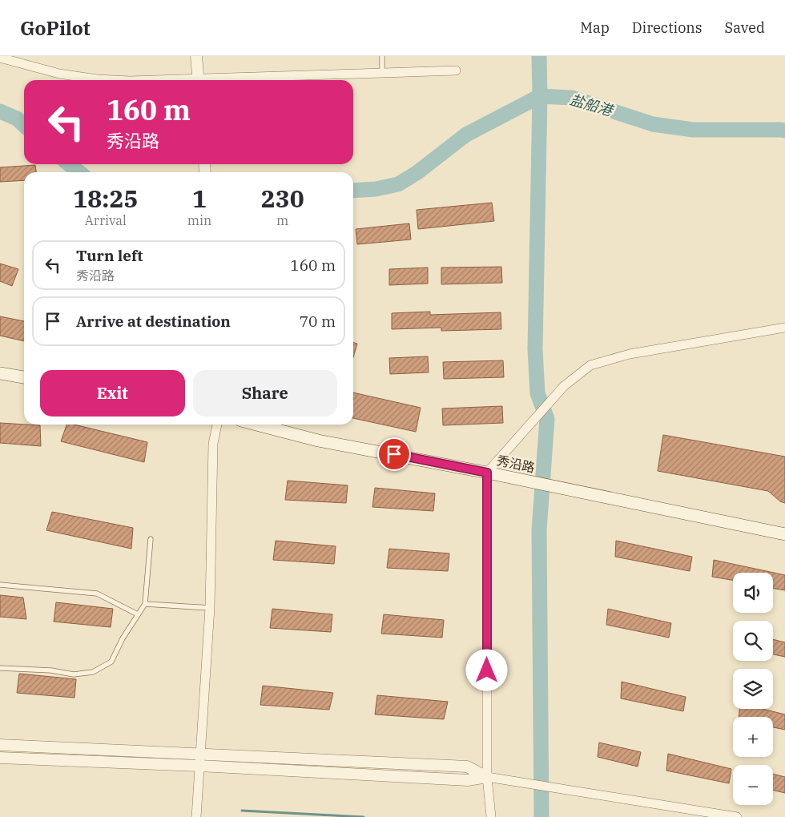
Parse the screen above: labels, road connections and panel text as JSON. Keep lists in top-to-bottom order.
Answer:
{
  "streets": {
    "main road": ["秀沿路"]
  },
  "water": ["盐船港"],
  "page": {
    "header": "GoPilot",
    "nav": ["Map", "Directions", "Saved"],
    "turn": ["160 m", "秀沿路"],
    "eta": [
      "18:25",
      "Arrival",
      "1",
      "min",
      "230",
      "m"
    ],
    "list": [
      {
        "name": "Turn left",
        "note": "秀沿路",
        "value": "160 m"
      },
      {
        "name": "Arrive at destination",
        "value": "70 m"
      }
    ],
    "buttons": ["Exit", "Share"],
    "map_buttons": ["+", "−"]
  }
}
